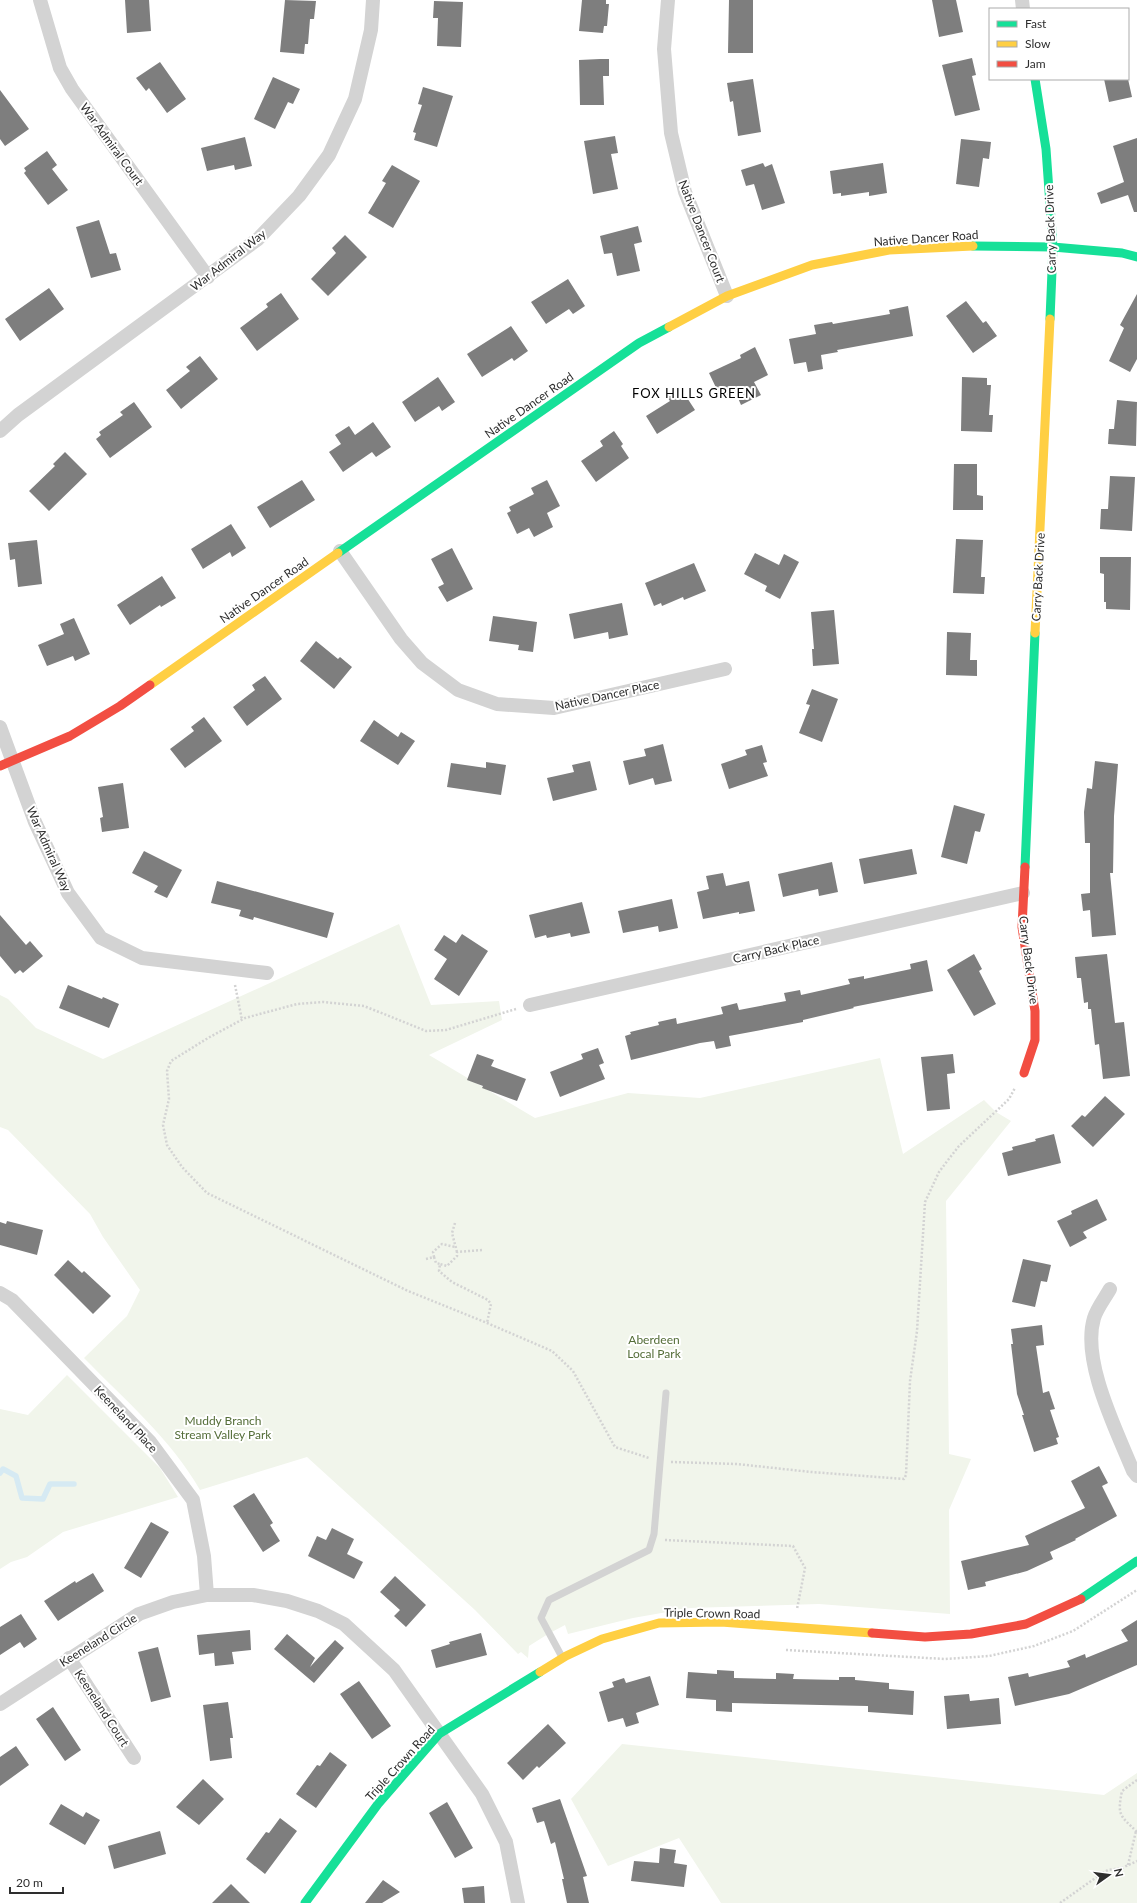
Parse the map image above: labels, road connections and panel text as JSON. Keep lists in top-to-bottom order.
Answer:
{
  "streets": {
    "street": [
      "War Admiral Court",
      "Carry Back Drive",
      "Native Dancer Court",
      "Native Dancer Road",
      "War Admiral Way",
      "Native Dancer Place",
      "Carry Back Place",
      "Keeneland Place",
      "Triple Crown Road",
      "Keeneland Circle",
      "Keeneland Court"
    ]
  },
  "crossings": [
    ["War Admiral Court", "War Admiral Way"],
    ["Carry Back Drive", "Native Dancer Road"],
    ["Carry Back Drive", "Carry Back Place"],
    ["Native Dancer Court", "Native Dancer Road"],
    ["Native Dancer Road", "War Admiral Way"],
    ["Native Dancer Road", "Native Dancer Place"],
    ["Keeneland Place", "Keeneland Circle"],
    ["Triple Crown Road", "Keeneland Circle"],
    ["Keeneland Circle", "Keeneland Court"]
  ],
  "districts": ["FOX HILLS GREEN"],
  "parks": ["Aberdeen Local Park", "Muddy Branch Stream Valley Park"],
  "legend": ["Fast", "Slow", "Jam"],
  "scale_bar": "20 m",
  "north": "right"
}
